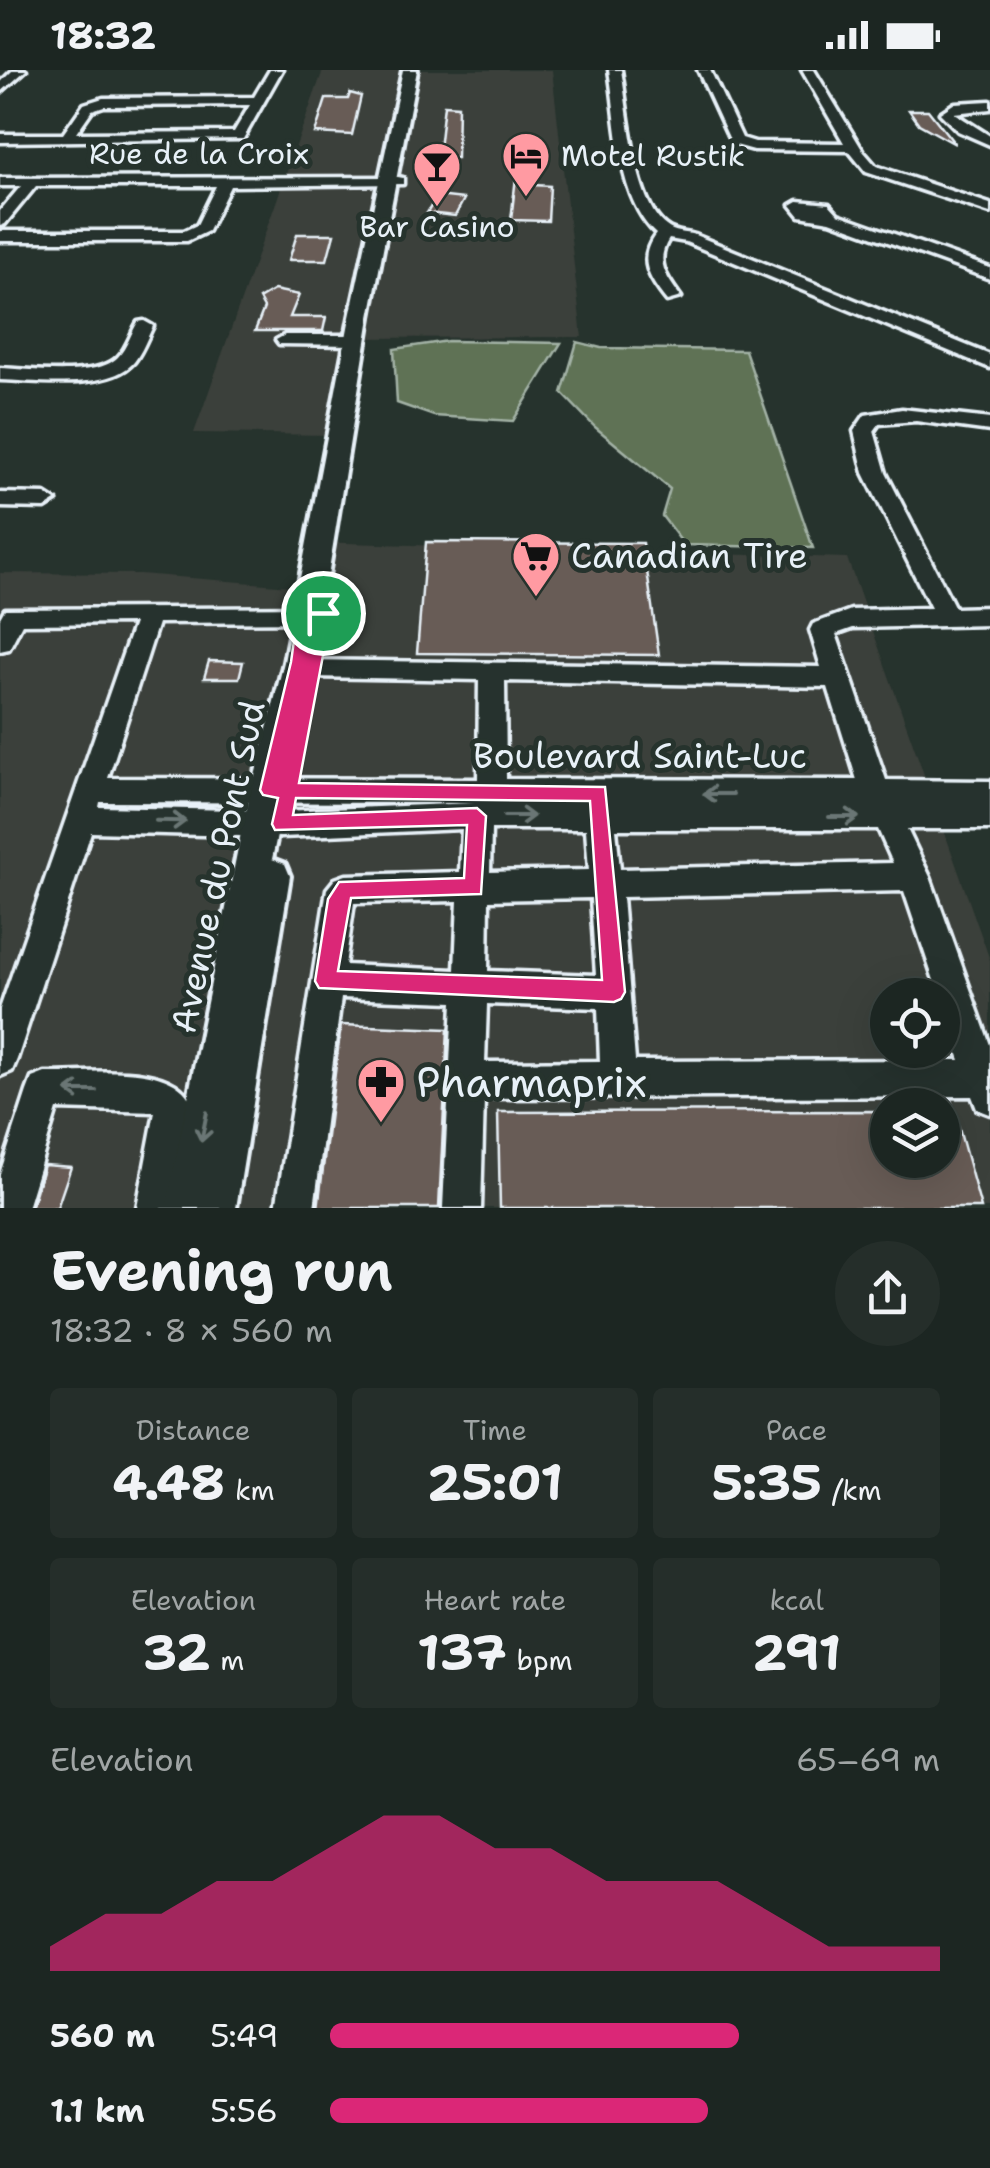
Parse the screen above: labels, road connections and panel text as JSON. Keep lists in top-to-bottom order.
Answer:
{
  "streets": {
    "main road": ["Avenue du Pont Sud"],
    "street": ["Rue de la Croix", "Boulevard Saint-Luc"]
  },
  "crossings": [
    ["Rue de la Croix", "Avenue du Pont Sud"],
    ["Boulevard Saint-Luc", "Avenue du Pont Sud"]
  ],
  "places": {
    "hotel": ["Motel Rustik"],
    "bar": ["Bar Casino"],
    "supermarket": ["Canadian Tire"],
    "pharmacy": ["Pharmaprix"]
  },
  "page": {
    "status": "18:32",
    "heading": ["Evening run", "18:32 · 8 × 560 m"],
    "stats": [
      ["Distance", "4.48 km"],
      ["Time", "25:01"],
      ["Pace", "5:35 /km"],
      ["Elevation", "32 m"],
      ["Heart rate", "137 bpm"],
      ["kcal", "291"]
    ],
    "chart": ["Elevation", "65–69 m"],
    "list": [
      {
        "name": "560 m",
        "note": "5:49"
      },
      {
        "name": "1.1 km",
        "note": "5:56"
      }
    ]
  }
}
